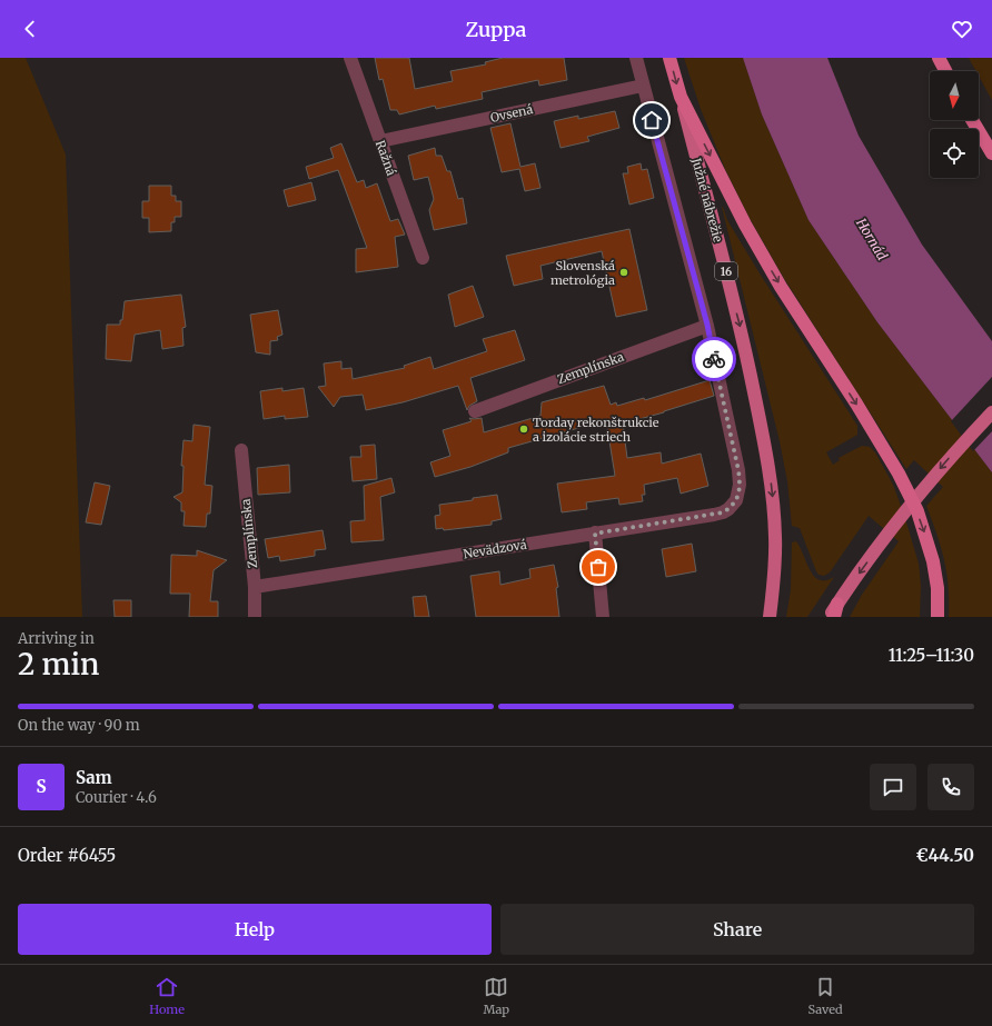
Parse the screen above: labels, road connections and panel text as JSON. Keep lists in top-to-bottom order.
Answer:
{
  "streets": {
    "highway": ["Južné nábrežie", "16"],
    "street": [
      "Ovsená",
      "Ražná",
      "Zemplínska",
      "Nevädzová"
    ]
  },
  "crossings": [
    ["Ovsená", "Ražná"],
    ["Zemplínska", "Nevädzová"]
  ],
  "water": ["Hornád"],
  "places": ["Slovenská metrológia", "Torday rekonštrukcie a izolácie striech"],
  "north": "bottom",
  "page": {
    "header": "Zuppa",
    "heading": ["2 min", "Arriving in", "11:25–11:30"],
    "panel": [
      "Sam",
      "Courier · 4.6",
      "Order #6455",
      "€44.50"
    ],
    "bar": "On the way · 90 m",
    "round": "S",
    "buttons": ["Help", "Share"],
    "tabs": ["Home", "Map", "Saved"]
  }
}
